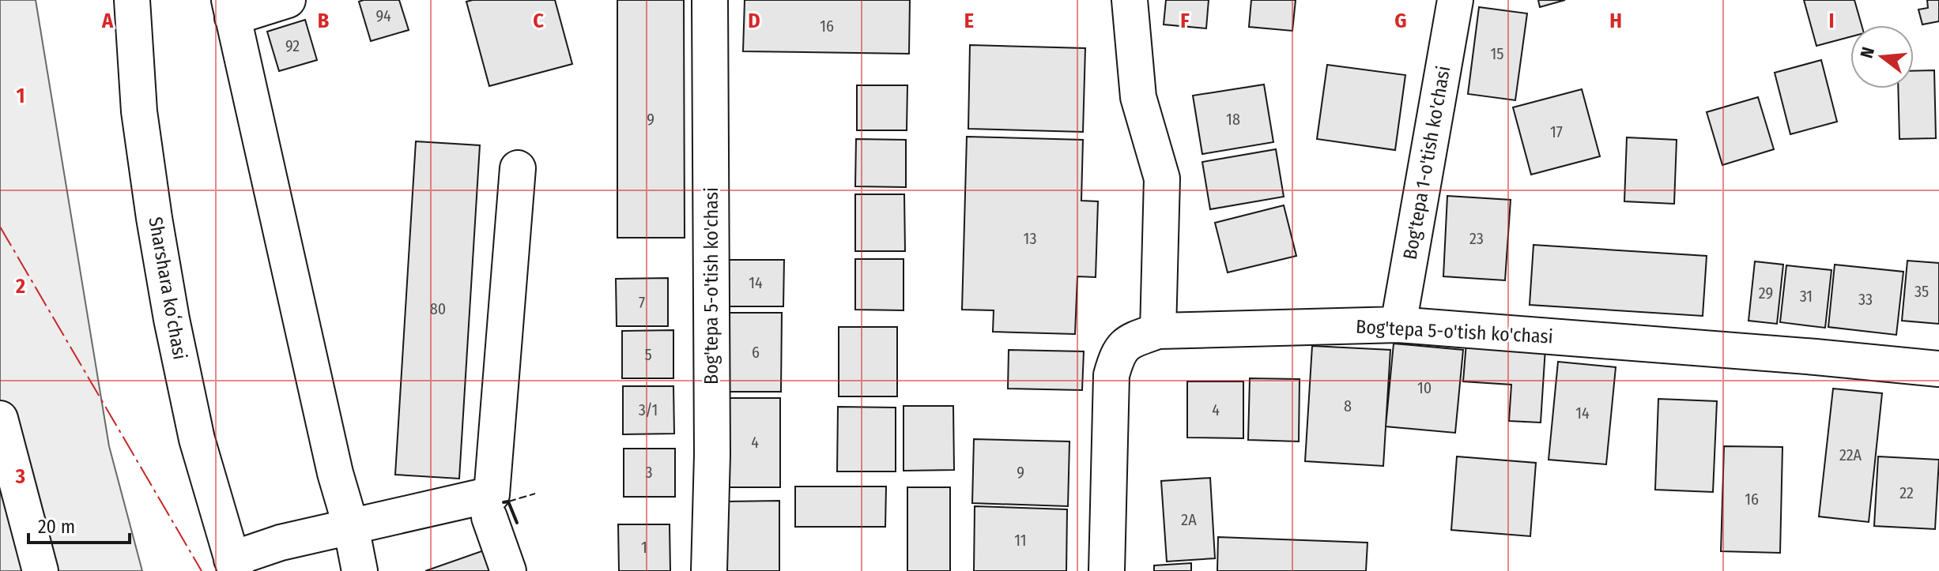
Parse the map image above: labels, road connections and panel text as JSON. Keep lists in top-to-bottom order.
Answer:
{
  "streets": {
    "street": ["Bog'tepa 1-o'tish ko'chasi", "Bog'tepa 5-o'tish ko'chasi", "Sharshara koʻchasi"]
  },
  "crossings": [
    ["Bog'tepa 1-o'tish ko'chasi", "Bog'tepa 5-o'tish ko'chasi"]
  ],
  "house_numbers": [
    "94",
    "16",
    "92",
    "15",
    "9",
    "18",
    "17",
    "13",
    "23",
    "14",
    "35",
    "29",
    "31",
    "33",
    "7",
    "80",
    "6",
    "5",
    "10",
    "8",
    "3/1",
    "4",
    "14",
    "4",
    "22A",
    "3",
    "9",
    "22",
    "16",
    "2A",
    "11",
    "1"
  ],
  "scale_bar": "20 m",
  "north": "left",
  "grid": {
    "columns": [
      "A",
      "B",
      "C",
      "D",
      "E",
      "F",
      "G",
      "H",
      "I"
    ],
    "rows": ["1", "2", "3"]
  }
}
